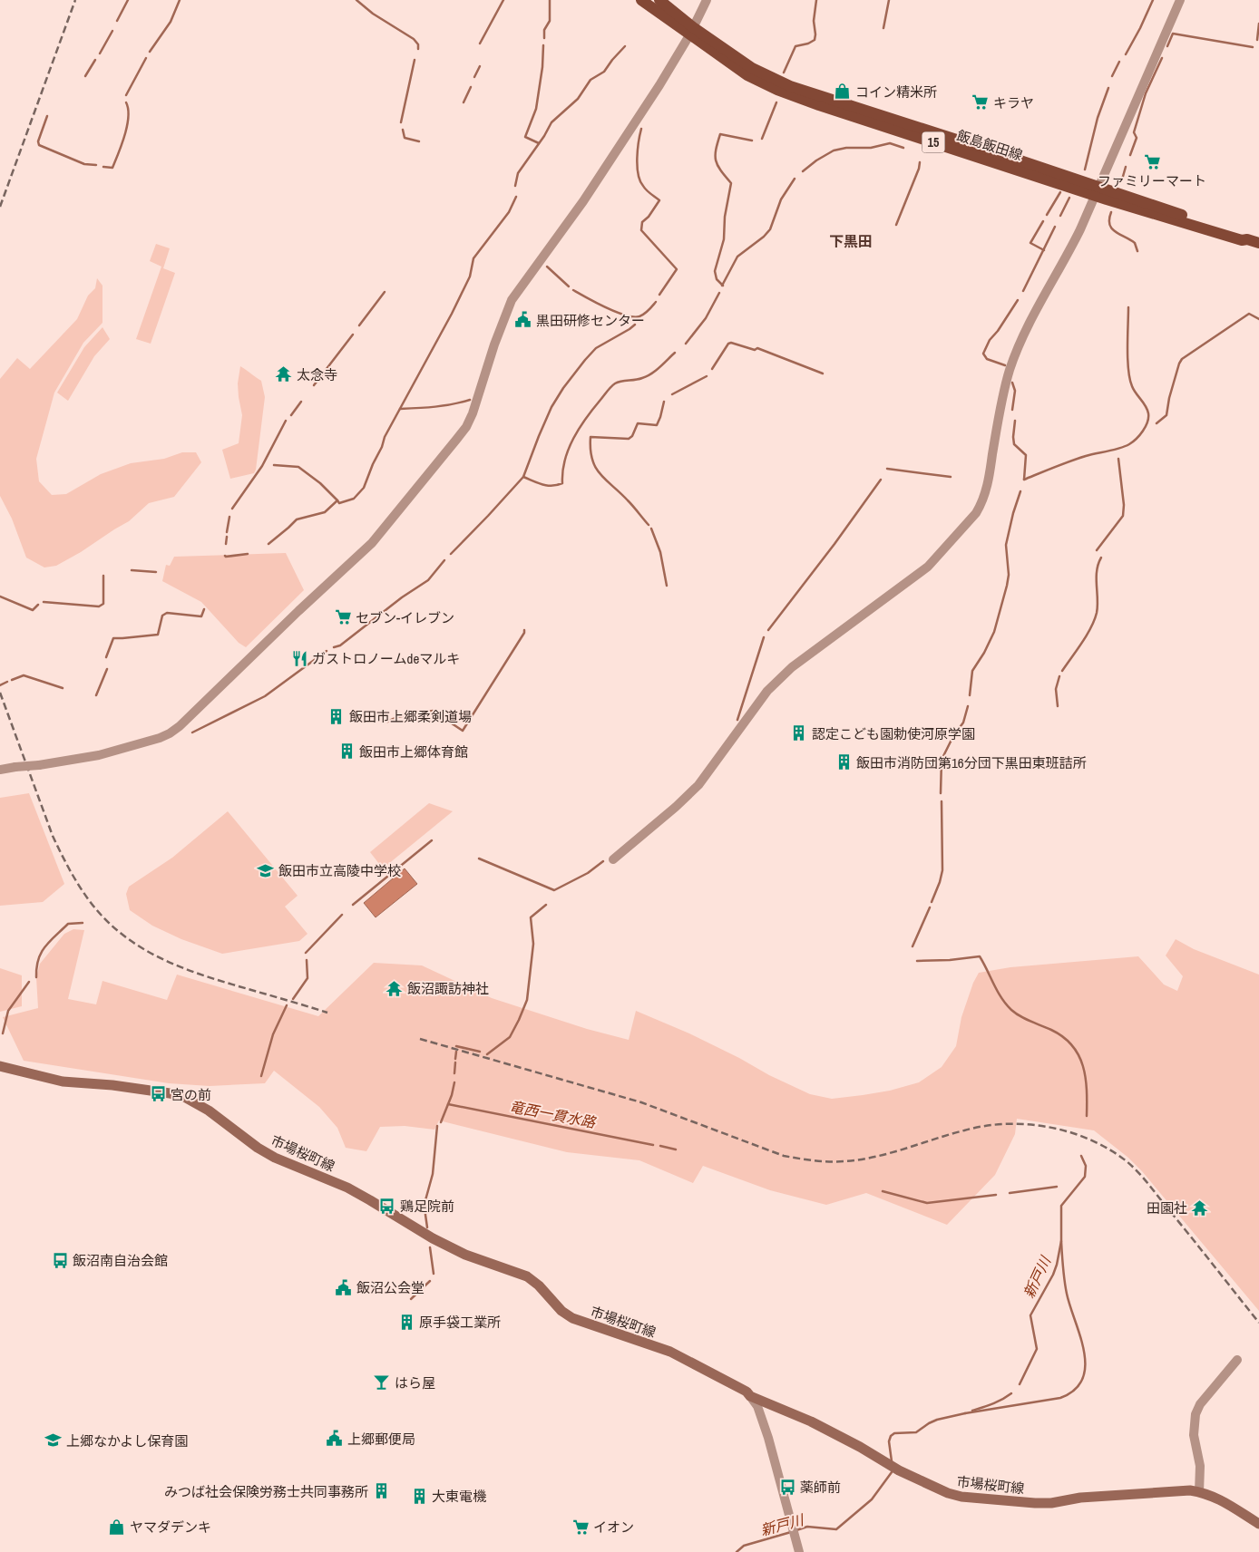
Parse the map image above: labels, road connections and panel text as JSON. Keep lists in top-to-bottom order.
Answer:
{
  "streets": {
    "main road": ["15", "飯島飯田線", "市場桜町線"]
  },
  "districts": ["下黒田"],
  "water": ["竜西一貫水路", "新戸川"],
  "places": {
    "shop": ["コイン精米所", "ヤマダデンキ"],
    "supermarket": [
      "キラヤ",
      "ファミリーマート",
      "セブン-イレブン",
      "イオン"
    ],
    "public building": ["黒田研修センター", "飯沼公会堂", "上郷郵便局"],
    "temple": ["太念寺", "飯沼諏訪神社", "田園社"],
    "restaurant": ["ガストロノームdeマルキ"],
    "building": [
      "飯田市上郷柔剣道場",
      "認定こども園勅使河原学園",
      "飯田市上郷体育館",
      "飯田市消防団第16分団下黒田東班詰所",
      "原手袋工業所",
      "みつば社会保険労務士共同事務所",
      "大東電機"
    ],
    "school or university": ["飯田市立高陵中学校", "上郷なかよし保育園"],
    "bus stop": [
      "宮の前",
      "鶏足院前",
      "飯沼南自治会館",
      "薬師前"
    ],
    "bar": ["はら屋"]
  }
}
